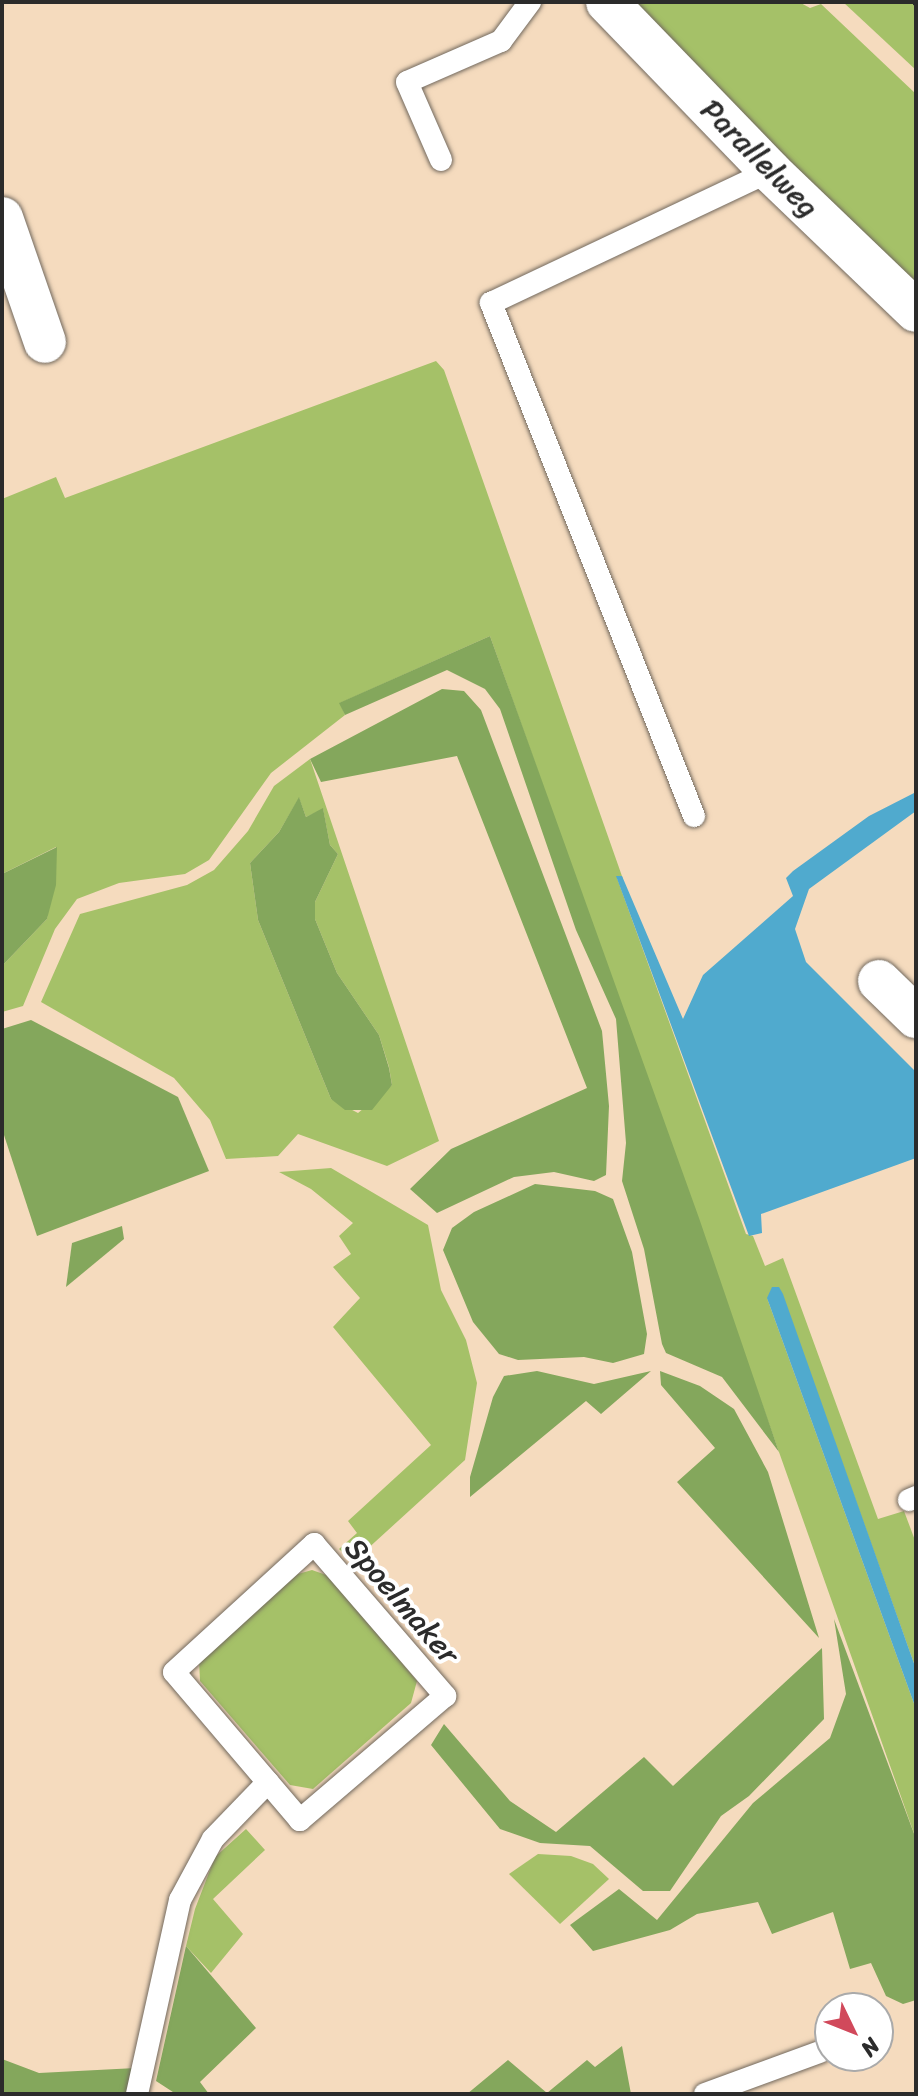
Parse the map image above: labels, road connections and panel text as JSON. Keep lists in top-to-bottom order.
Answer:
{
  "streets": {
    "street": ["Parallelweg"],
    "lane": ["Spoelmaker"]
  },
  "north": "bottom right"
}
